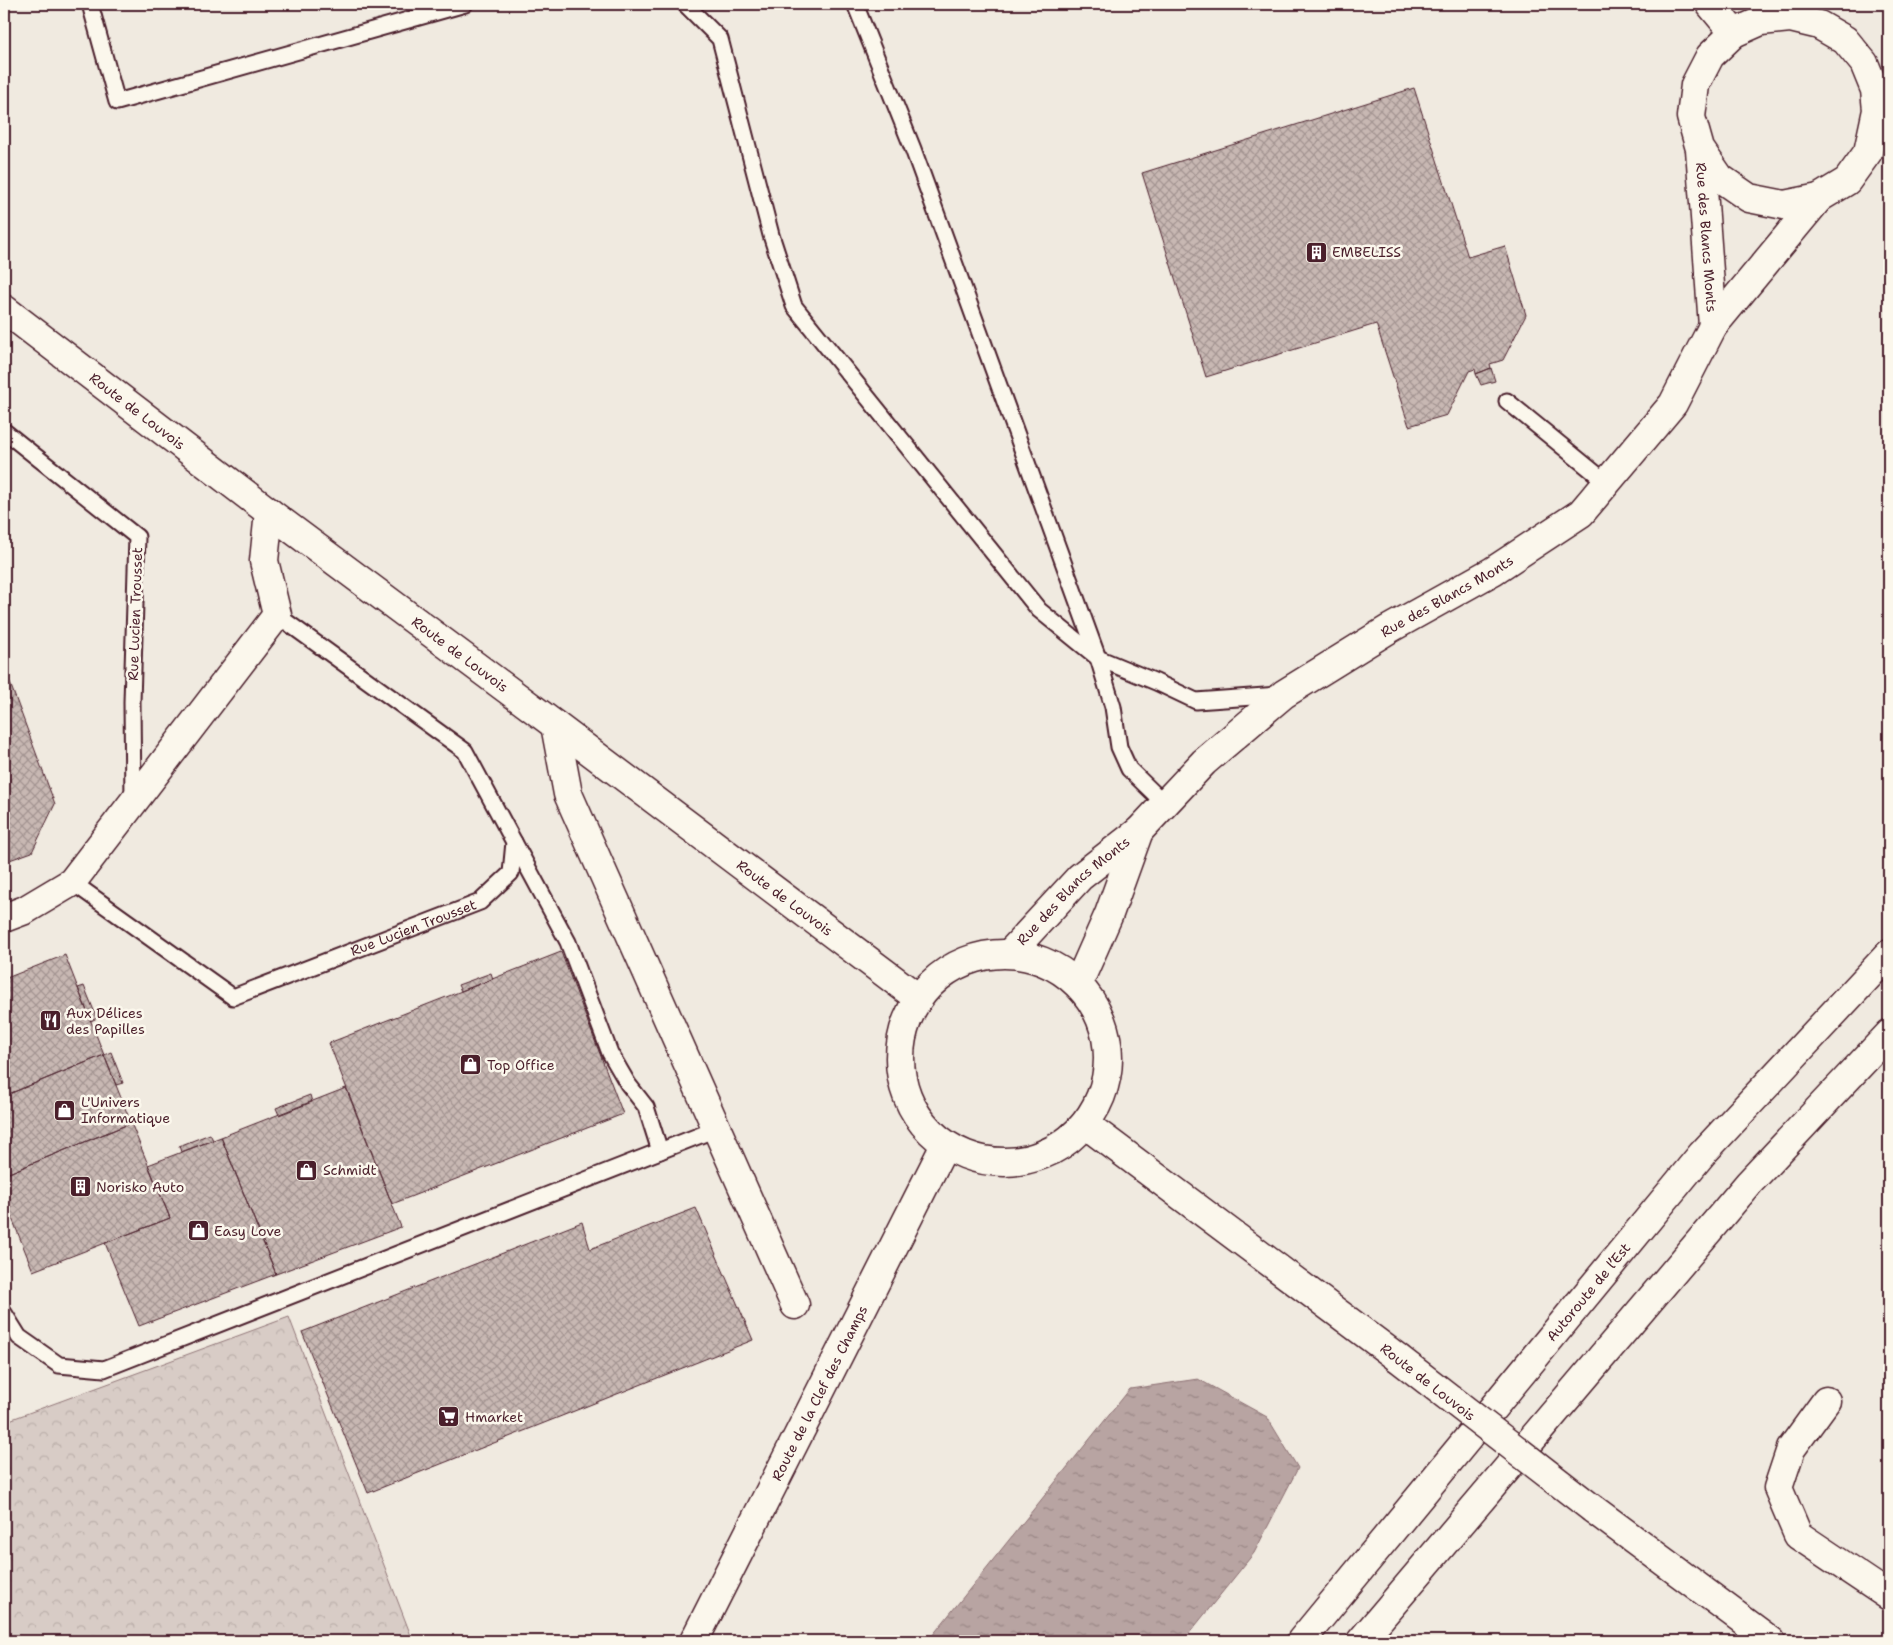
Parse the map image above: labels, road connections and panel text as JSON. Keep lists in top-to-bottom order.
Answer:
{
  "streets": {
    "main road": [
      "Rue des Blancs Monts",
      "Route de Louvois",
      "Autoroute de l’Est",
      "Route de la Clef des Champs"
    ],
    "lane": ["Rue Lucien Trousset"]
  },
  "places": {
    "building": ["EMBELISS", "Norisko Auto"],
    "restaurant": ["Aux Délices des Papilles"],
    "shop": [
      "Top Office",
      "L'Univers Informatique",
      "Schmidt",
      "Easy Love"
    ],
    "supermarket": ["Hmarket"]
  }
}
